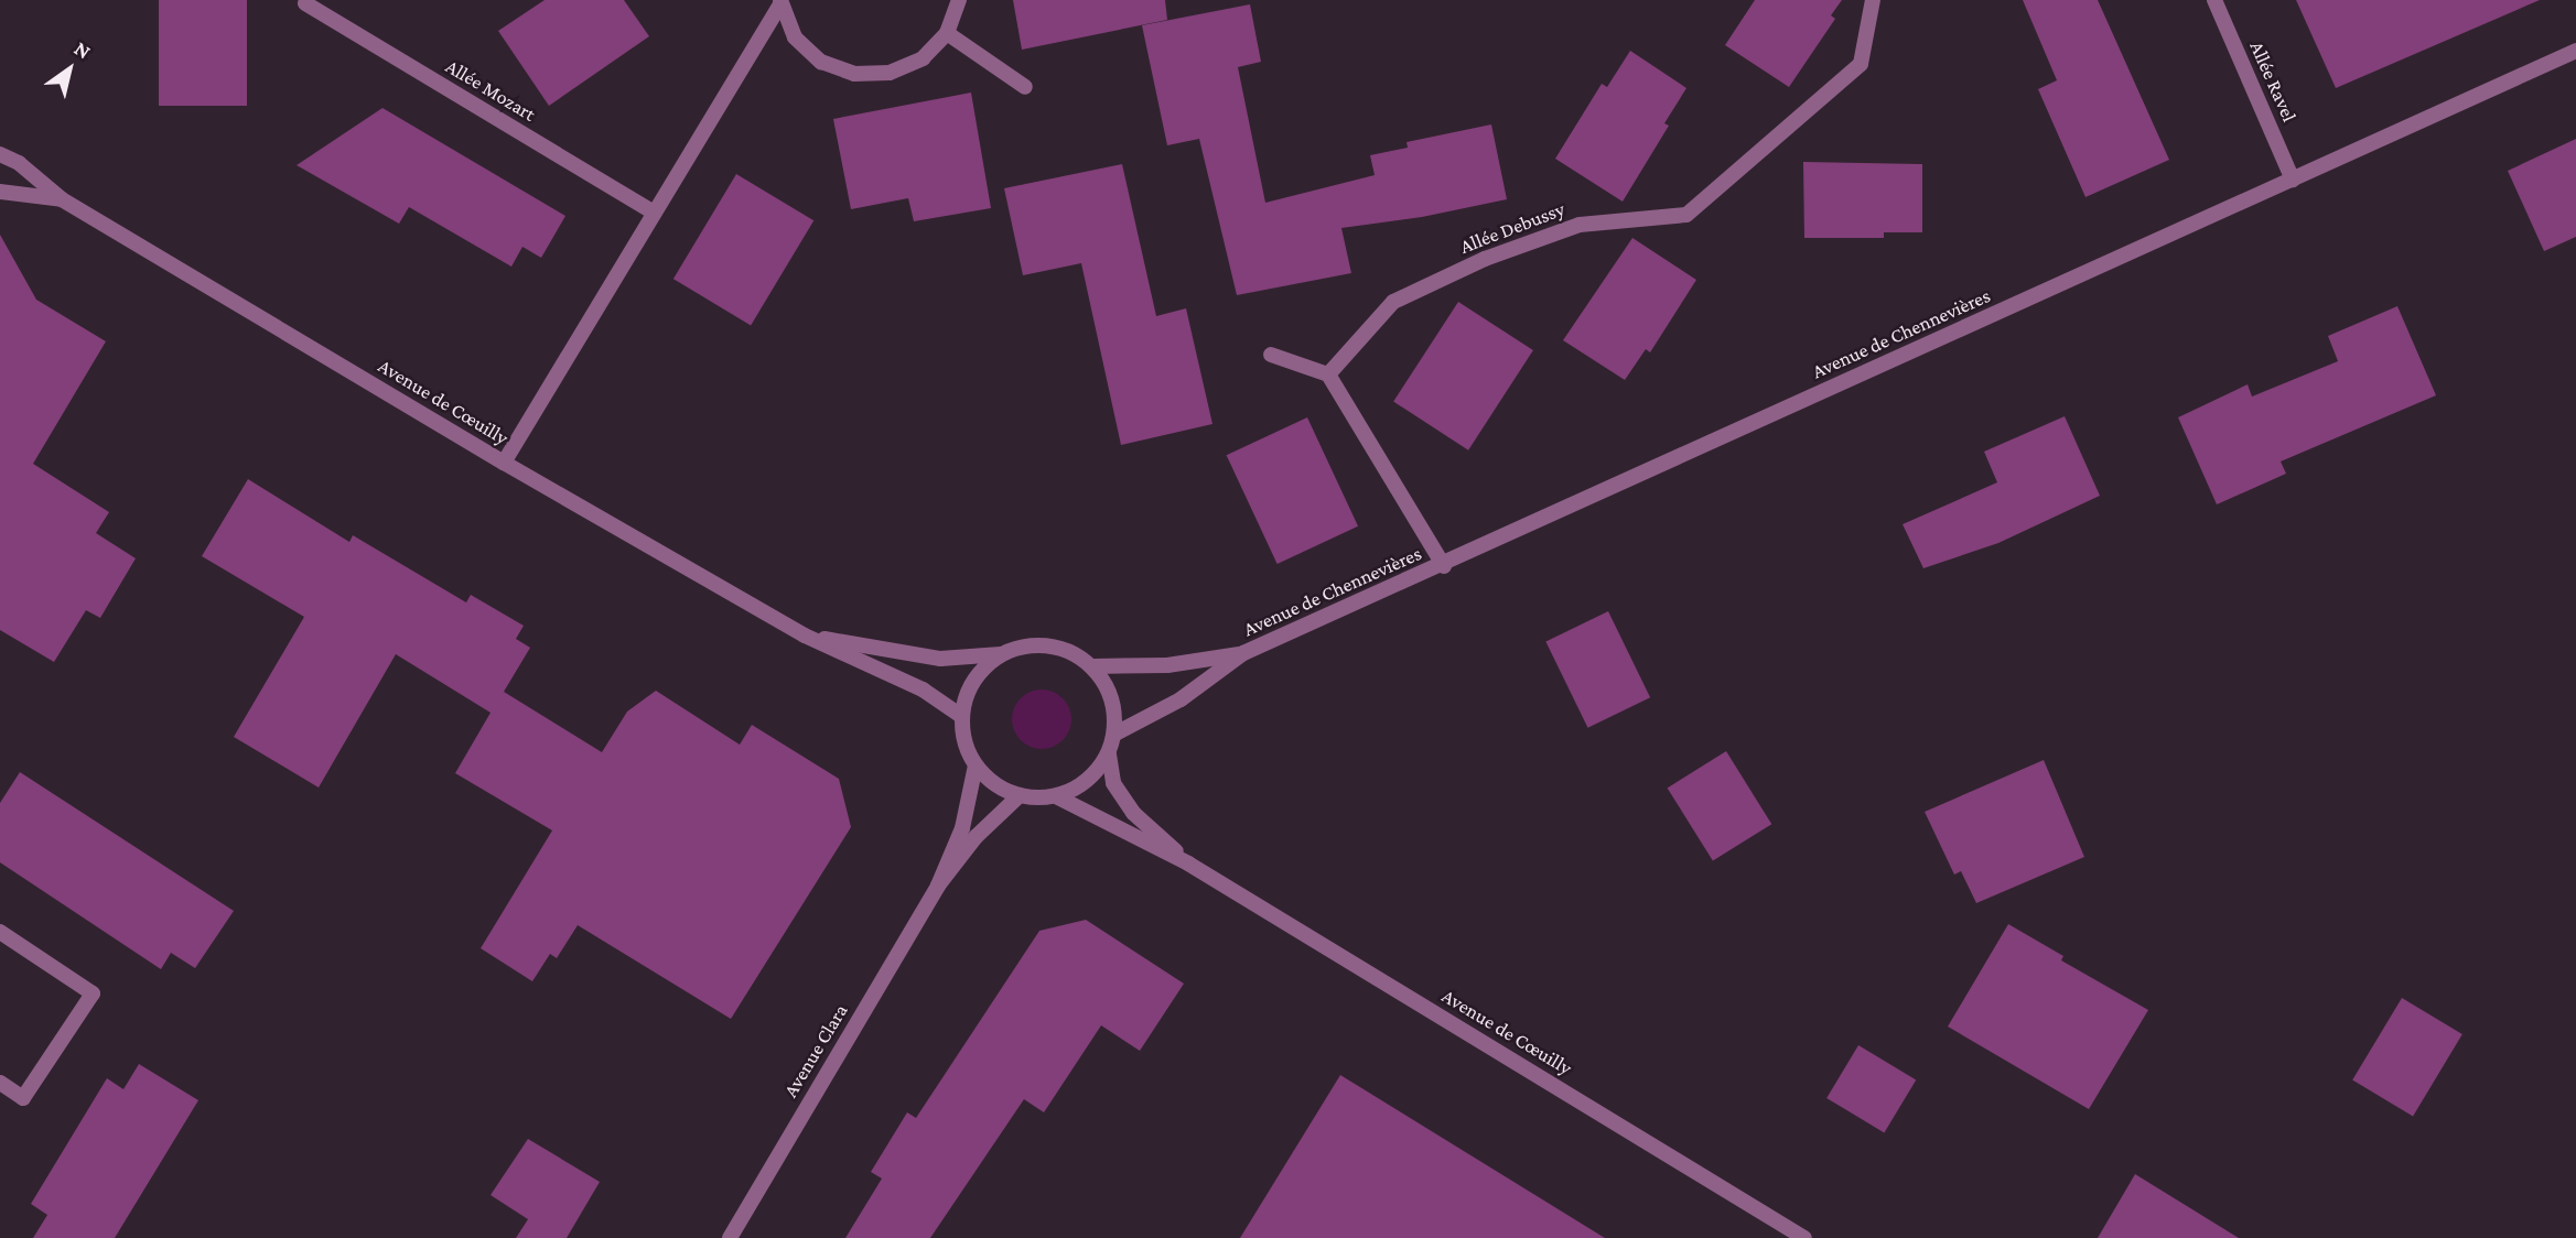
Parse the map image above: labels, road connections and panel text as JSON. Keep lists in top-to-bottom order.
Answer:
{
  "streets": {
    "street": [
      "Allée Ravel",
      "Allée Mozart",
      "Allée Debussy",
      "Avenue de Chennevières",
      "Avenue de Cœuilly",
      "Avenue Clara"
    ]
  },
  "crossings": [
    ["Allée Ravel", "Avenue de Chennevières"],
    ["Avenue de Chennevières", "Avenue de Cœuilly"],
    ["Avenue de Chennevières", "Avenue Clara"],
    ["Avenue de Cœuilly", "Avenue Clara"]
  ],
  "north": "top right"
}
